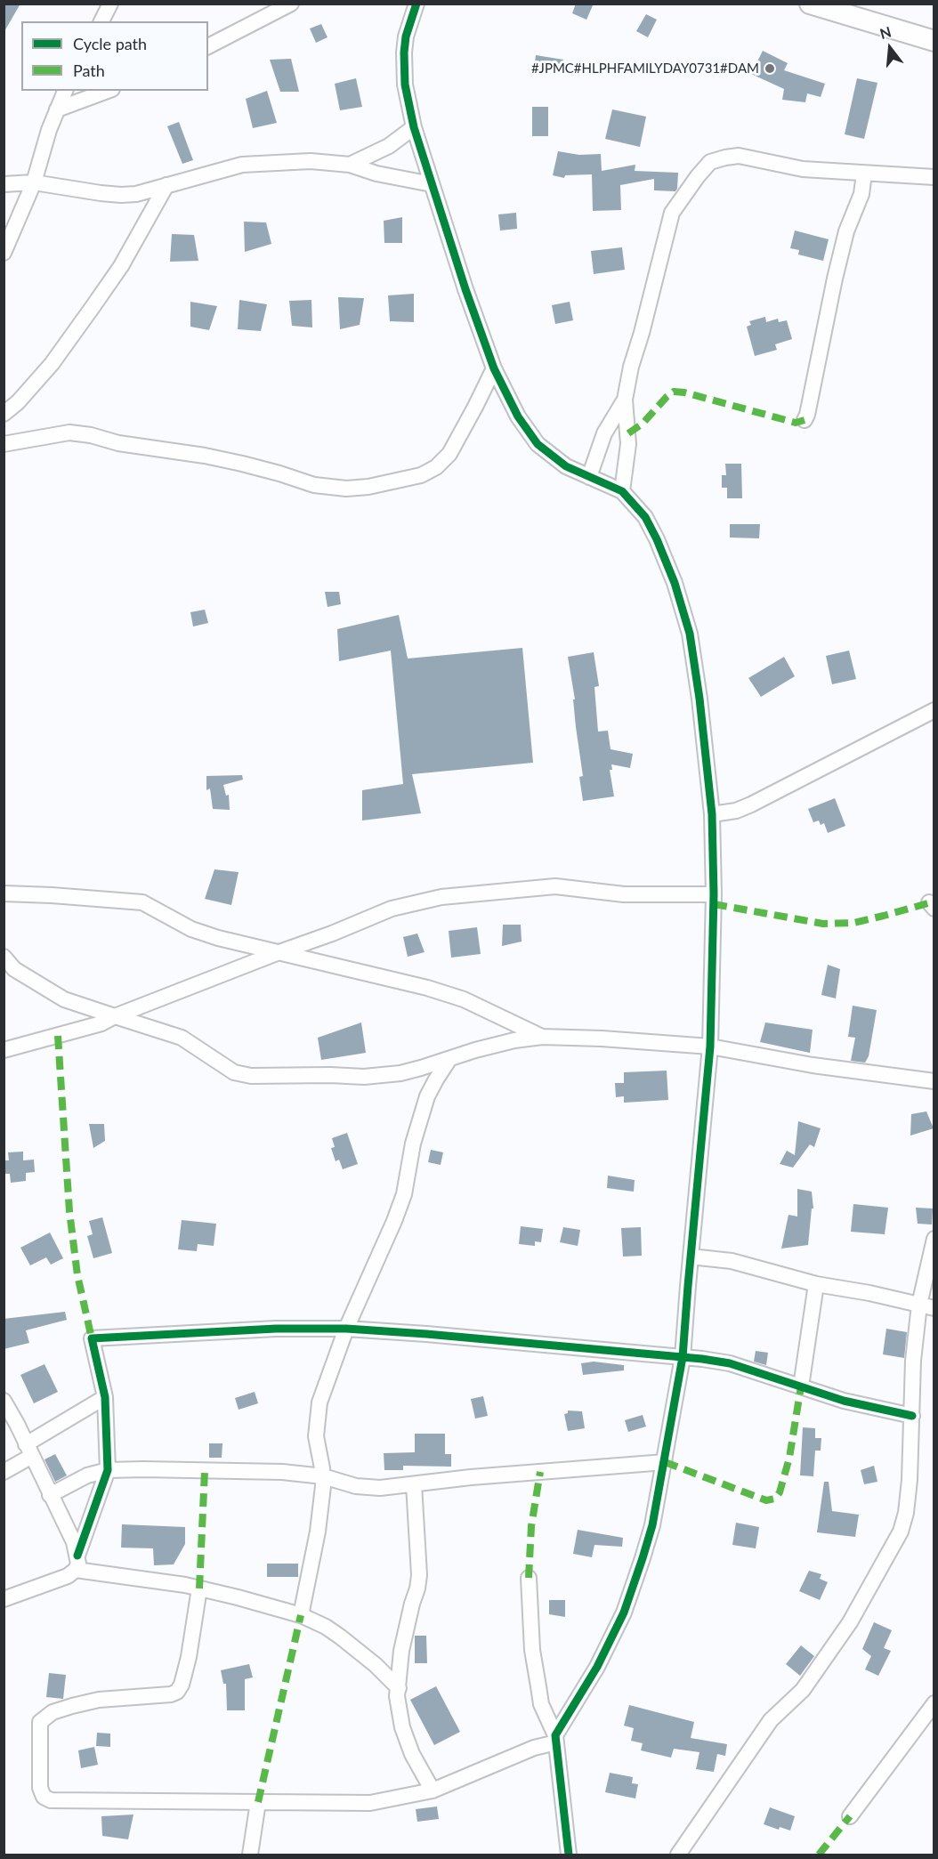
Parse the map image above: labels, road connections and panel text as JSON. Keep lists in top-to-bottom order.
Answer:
{
  "places": ["#JPMC#HLPHFAMILYDAY0731#DAM"],
  "legend": ["Cycle path", "Path"],
  "north": "top"
}
